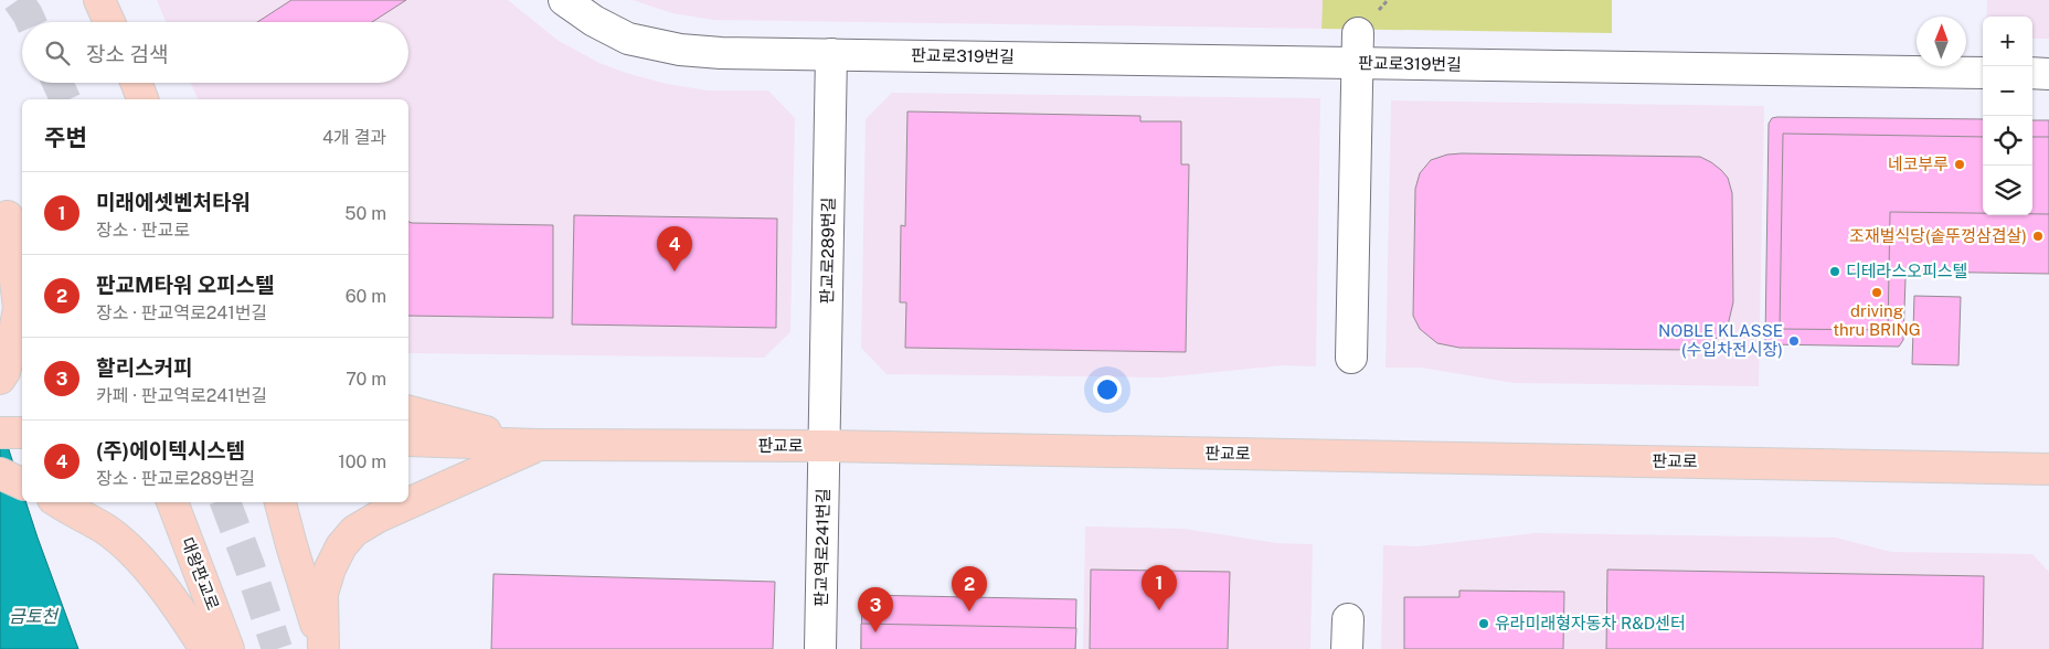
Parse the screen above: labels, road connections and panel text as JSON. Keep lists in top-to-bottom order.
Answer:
{
  "streets": {
    "main road": ["판교로", "대왕판교로"],
    "street": ["판교로319번길", "판교로289번길", "판교역로241번길"]
  },
  "crossings": [
    ["판교로319번길", "판교로289번길"],
    ["판교로289번길", "판교로"],
    ["판교로289번길", "판교역로241번길"],
    ["판교로", "판교역로241번길"]
  ],
  "water": ["금토천"],
  "places": [
    "네코부루",
    "조재벌식당(솥뚜껑삼겹살)",
    "디테라스오피스텔",
    "driving thru BRING",
    "NOBLE KLASSE (수입차전시장)",
    "유라미래형자동차 R&D센터"
  ],
  "north": "top",
  "page": {
    "map_buttons": ["+", "−"],
    "search": "장소 검색",
    "heading": ["주변", "4개 결과"],
    "list": [
      {
        "mark": "1",
        "name": "미래에셋벤처타워",
        "note": "장소 · 판교로",
        "value": "50 m"
      },
      {
        "mark": "2",
        "name": "판교M타워 오피스텔",
        "note": "장소 · 판교역로241번길",
        "value": "60 m"
      },
      {
        "mark": "3",
        "name": "할리스커피",
        "note": "카페 · 판교역로241번길",
        "value": "70 m"
      },
      {
        "mark": "4",
        "name": "(주)에이텍시스템",
        "note": "장소 · 판교로289번길",
        "value": "100 m"
      }
    ],
    "pins": [
      "4",
      "1",
      "2",
      "3"
    ]
  }
}
